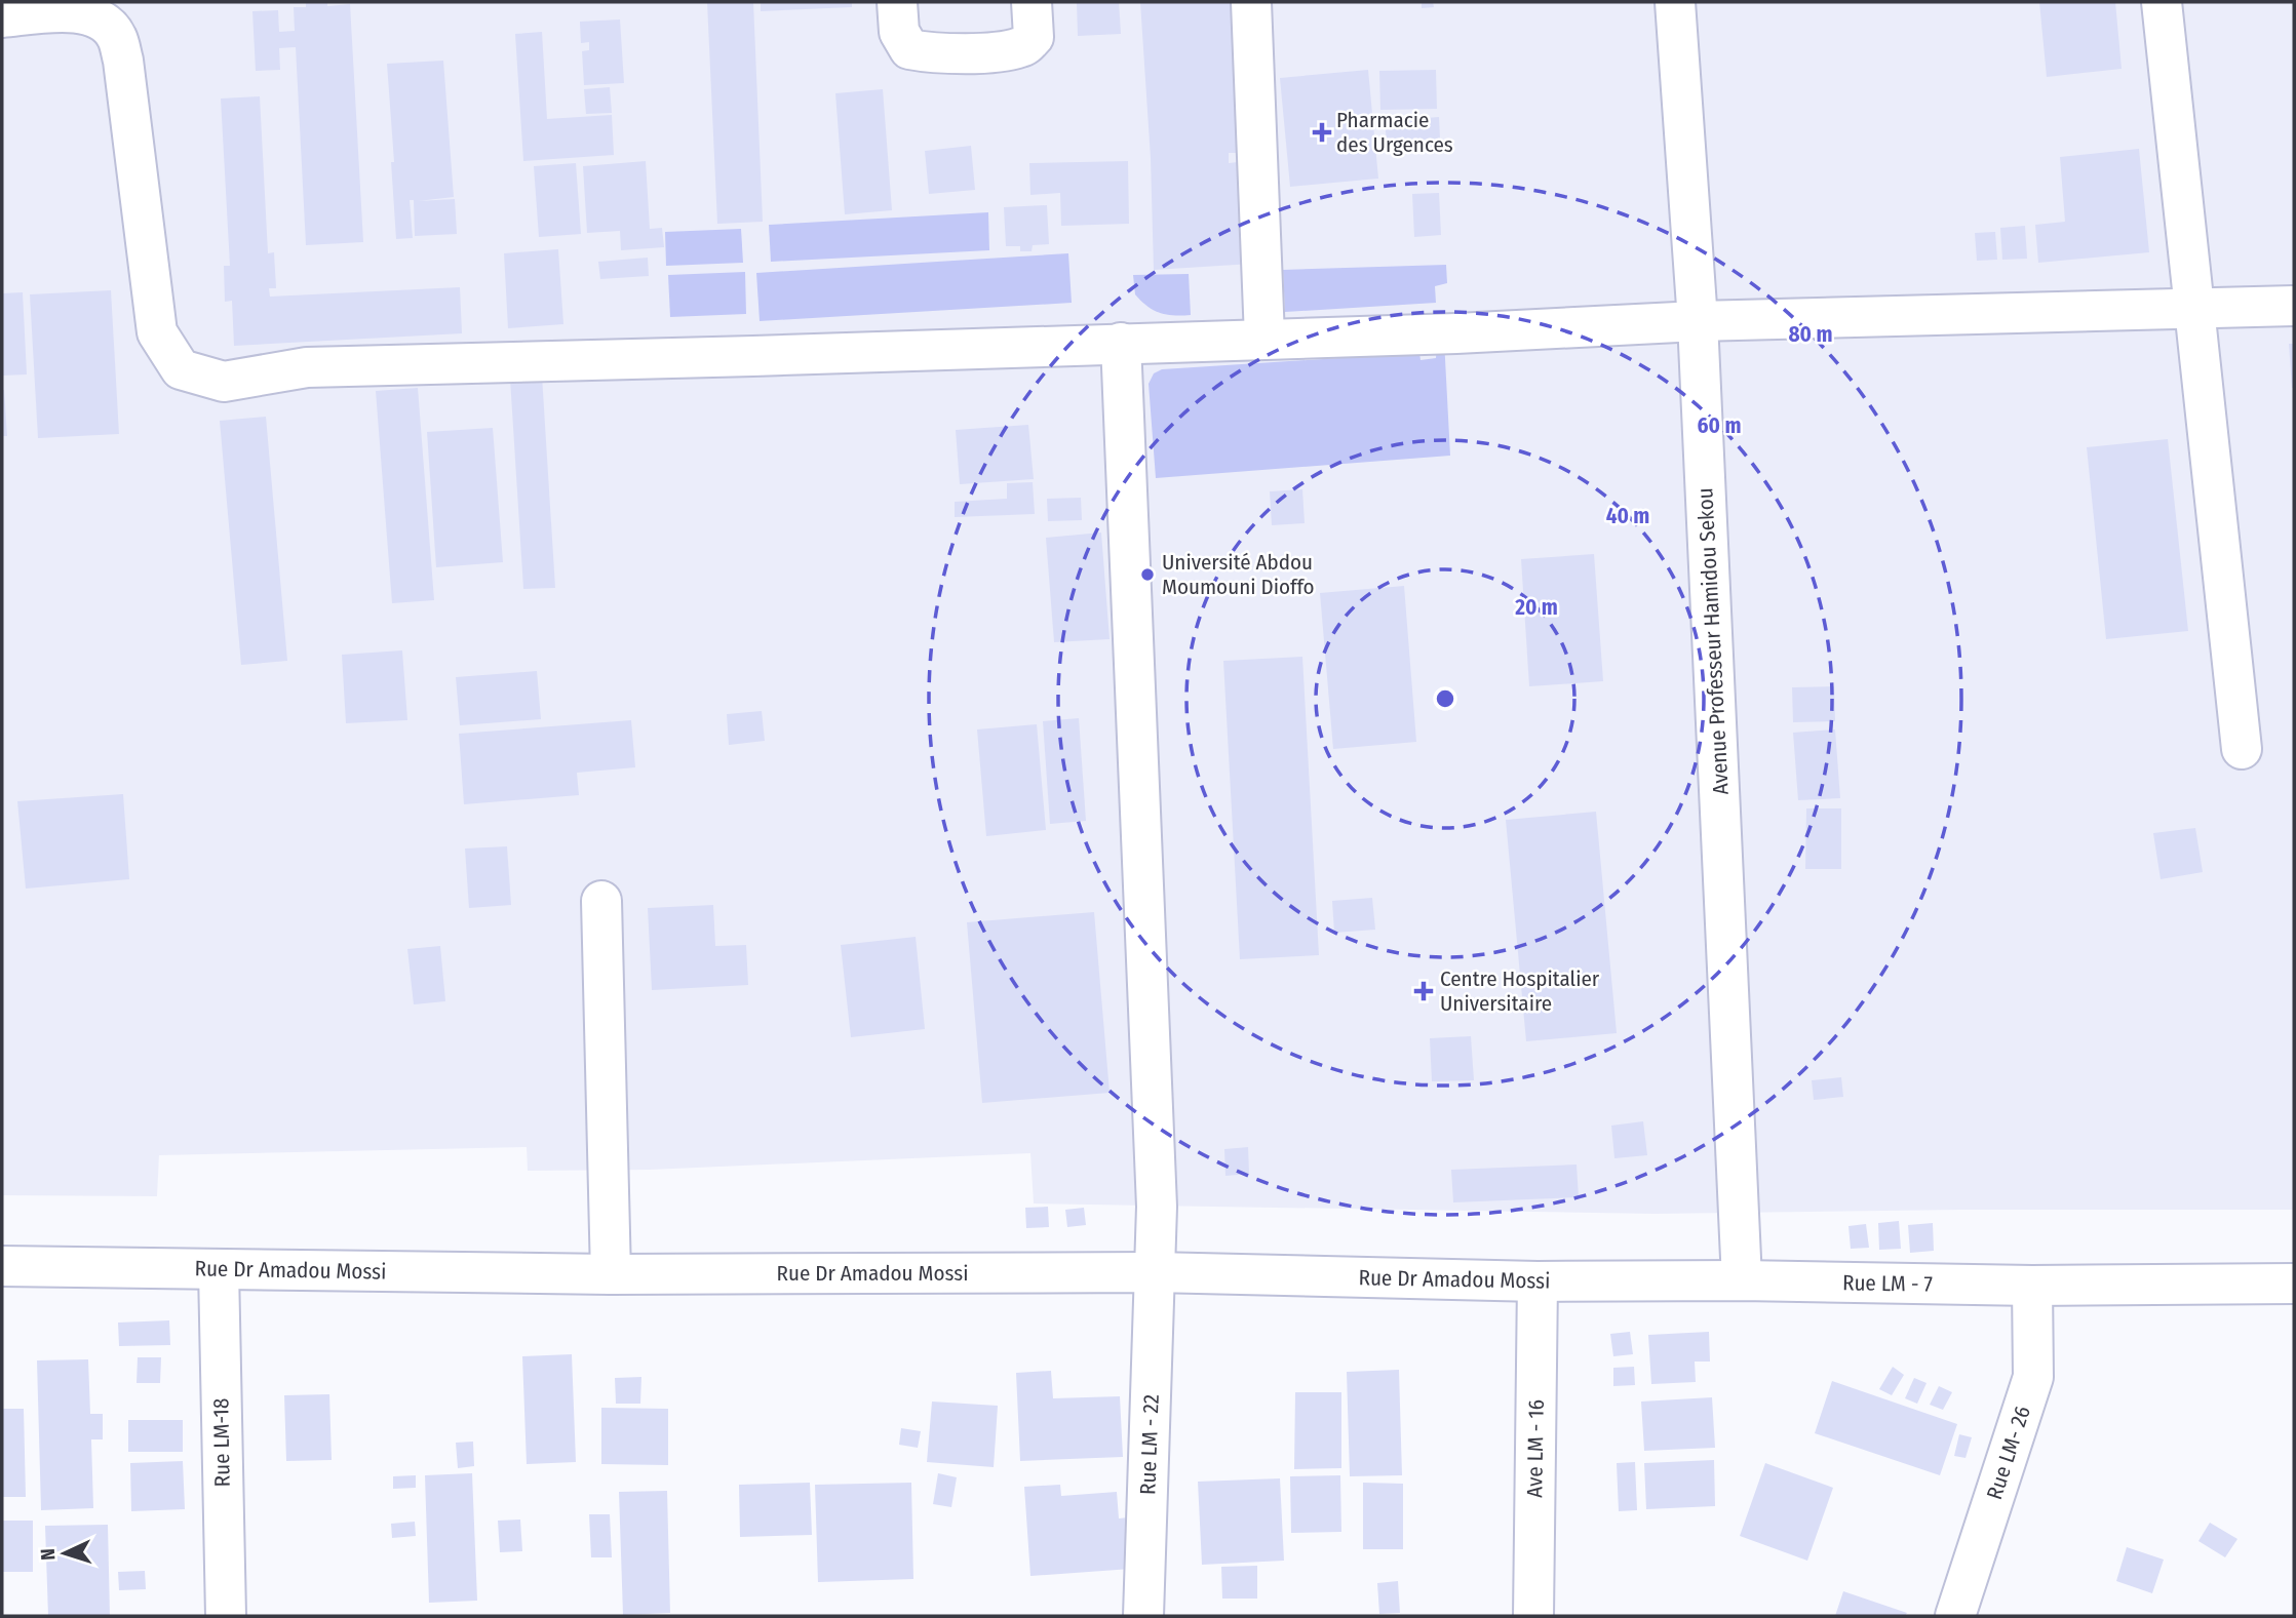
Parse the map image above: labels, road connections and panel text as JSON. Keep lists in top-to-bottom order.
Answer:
{
  "streets": {
    "street": [
      "Avenue Professeur Hamidou Sekou",
      "Rue Dr Amadou Mossi",
      "Rue LM - 7",
      "Rue LM-18",
      "Rue LM - 22",
      "Ave LM - 16",
      "Rue LM- 26"
    ]
  },
  "crossings": [
    ["Avenue Professeur Hamidou Sekou", "Rue Dr Amadou Mossi"],
    ["Avenue Professeur Hamidou Sekou", "Rue LM - 7"],
    ["Rue Dr Amadou Mossi", "Rue LM - 7"],
    ["Rue Dr Amadou Mossi", "Rue LM-18"],
    ["Rue Dr Amadou Mossi", "Rue LM - 22"],
    ["Rue Dr Amadou Mossi", "Ave LM - 16"],
    ["Rue LM - 7", "Rue LM- 26"]
  ],
  "places": {
    "health": ["Pharmacie des Urgences", "Centre Hospitalier Universitaire"],
    "other": ["Université Abdou Moumouni Dioffo"]
  },
  "north": "left",
  "rings": [
    "80 m",
    "60 m",
    "40 m",
    "20 m"
  ]
}
